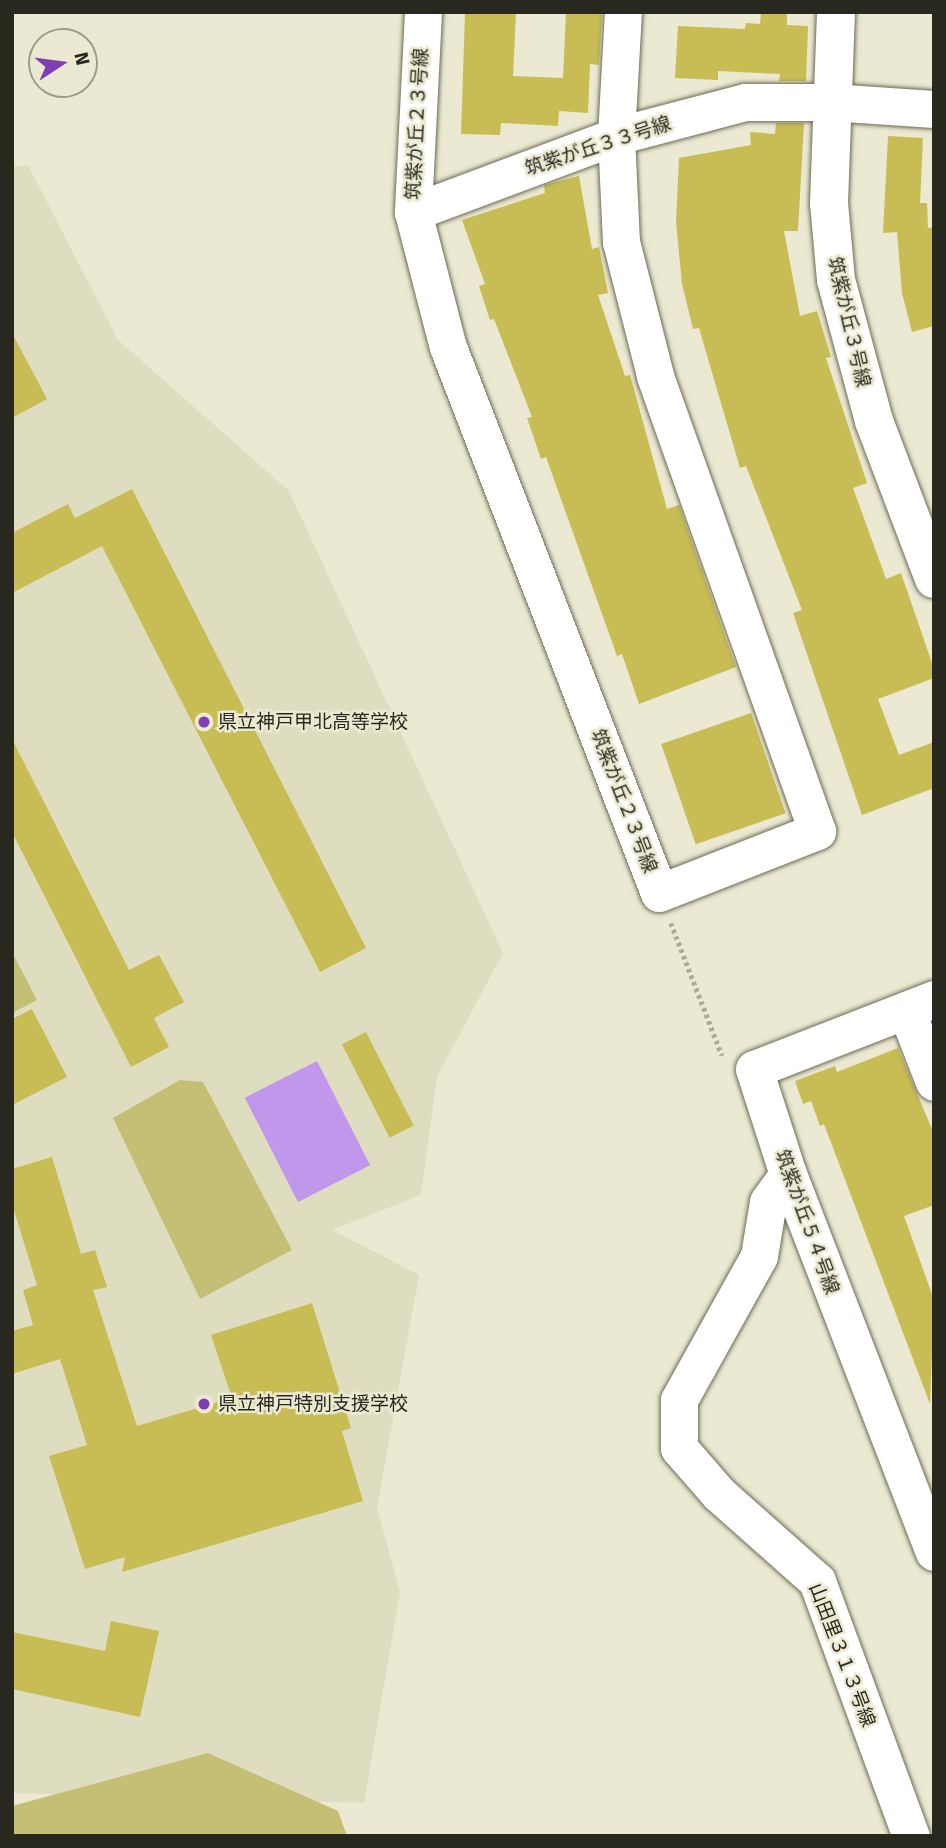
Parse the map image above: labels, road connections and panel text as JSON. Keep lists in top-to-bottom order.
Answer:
{
  "streets": {
    "street": [
      "筑紫が丘２３号線",
      "筑紫が丘３３号線",
      "筑紫が丘３号線",
      "筑紫が丘５４号線",
      "山田里３１３号線"
    ]
  },
  "crossings": [
    ["筑紫が丘２３号線", "筑紫が丘３３号線"],
    ["筑紫が丘３３号線", "筑紫が丘３号線"],
    ["筑紫が丘５４号線", "山田里３１３号線"]
  ],
  "places": ["県立神戸甲北高等学校", "県立神戸特別支援学校"],
  "north": "right"
}
